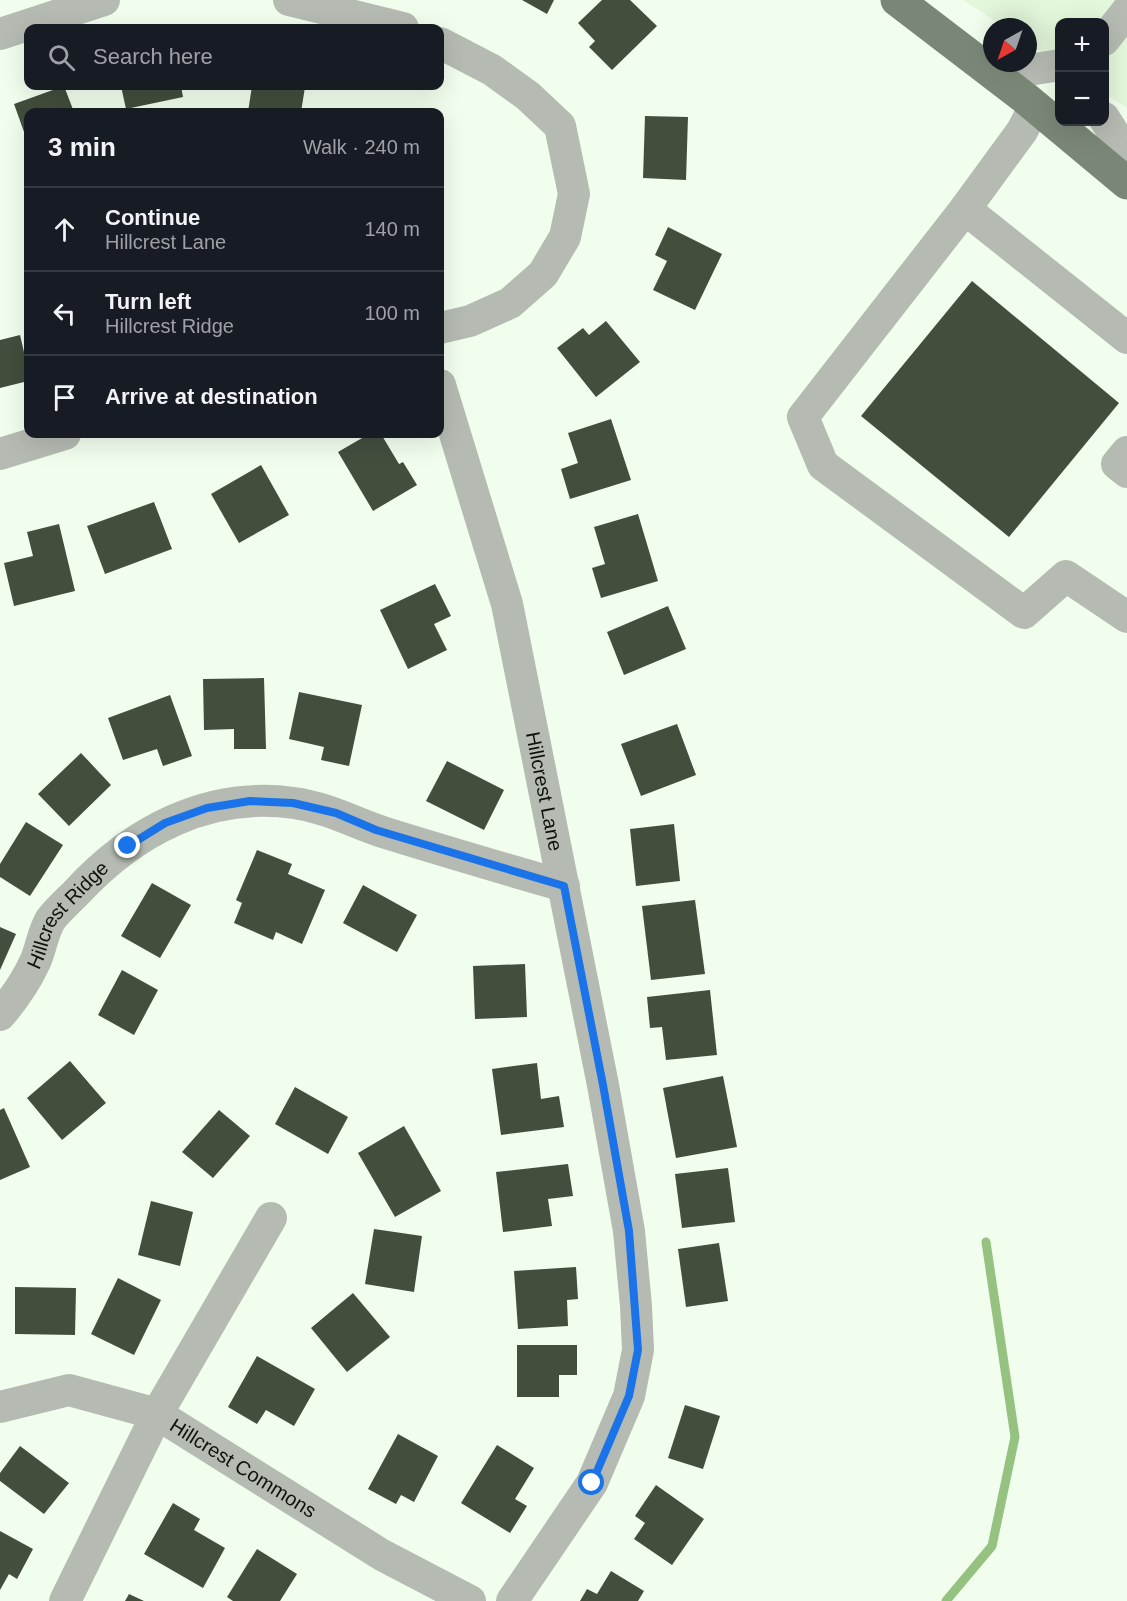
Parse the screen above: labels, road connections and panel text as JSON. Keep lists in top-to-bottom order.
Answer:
{
  "streets": {
    "street": ["Hillcrest Lane", "Hillcrest Ridge", "Hillcrest Commons"]
  },
  "crossings": [
    ["Hillcrest Lane", "Hillcrest Ridge"]
  ],
  "north": "bottom left",
  "page": {
    "map_buttons": ["+", "−"],
    "search": "Search here",
    "heading": ["3 min", "Walk · 240 m"],
    "list": [
      ["Continue", "Hillcrest Lane", "140 m"],
      ["Turn left", "Hillcrest Ridge", "100 m"],
      "Arrive at destination"
    ]
  }
}
